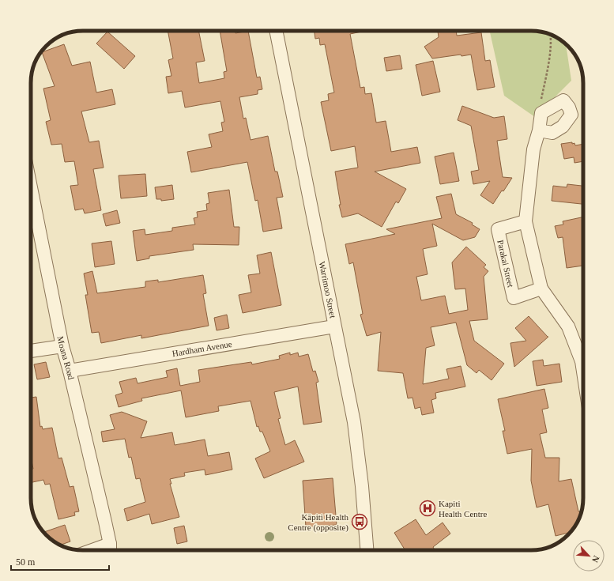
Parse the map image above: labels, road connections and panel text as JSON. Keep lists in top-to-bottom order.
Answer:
{
  "streets": {
    "street": [
      "Parakai Street",
      "Warrimoo Street",
      "Hardham Avenue",
      "Moana Road"
    ]
  },
  "crossings": [
    ["Warrimoo Street", "Hardham Avenue"],
    ["Hardham Avenue", "Moana Road"]
  ],
  "places": {
    "hospital": ["Kapiti Health Centre"],
    "bus stop": ["Kāpiti Health Centre (opposite)"]
  },
  "scale_bar": "50 m",
  "north": "bottom right"
}
